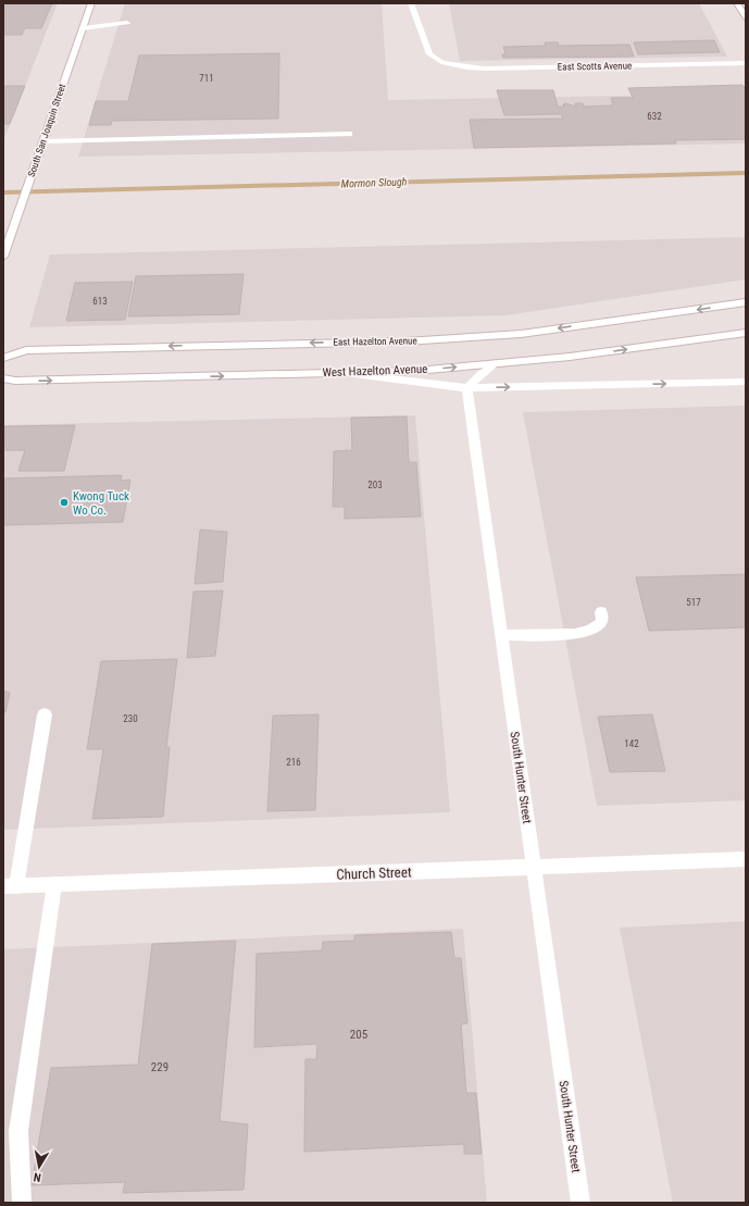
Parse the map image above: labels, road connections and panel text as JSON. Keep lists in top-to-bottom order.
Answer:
{
  "streets": {
    "street": [
      "East Scotts Avenue",
      "South San Joaquin Street",
      "East Hazelton Avenue",
      "West Hazelton Avenue",
      "South Hunter Street",
      "Church Street"
    ]
  },
  "crossings": [
    ["South Hunter Street", "Church Street"]
  ],
  "water": ["Mormon Slough"],
  "places": ["Kwong Tuck Wo Co."],
  "house_numbers": [
    "711",
    "632",
    "613",
    "203",
    "517",
    "230",
    "142",
    "216",
    "205",
    "229"
  ],
  "north": "bottom"
}
